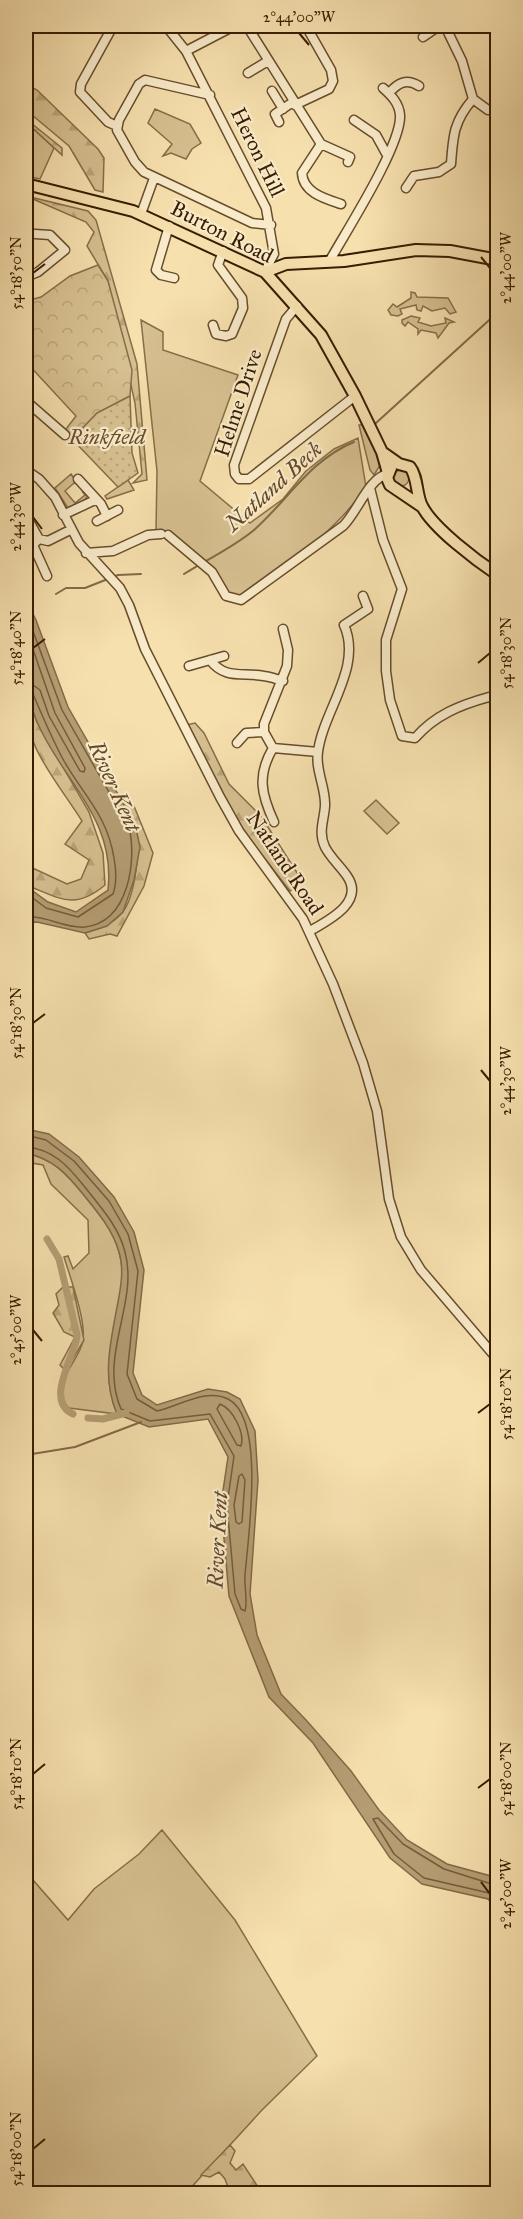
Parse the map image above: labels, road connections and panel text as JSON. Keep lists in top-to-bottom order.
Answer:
{
  "streets": {
    "main road": ["Burton Road"],
    "street": ["Heron Hill", "Helme Drive", "Natland Road"]
  },
  "crossings": [
    ["Heron Hill", "Burton Road"],
    ["Burton Road", "Helme Drive"]
  ],
  "water": ["Natland Beck", "River Kent"],
  "parks": ["Rinkfield"],
  "coordinates": [
    "2°44'00\"W",
    "54°18'50\"N",
    "2°44'30\"W",
    "54°18'40\"N",
    "54°18'30\"N",
    "2°45'00\"W",
    "54°18'10\"N",
    "54°18'00\"N"
  ]
}
